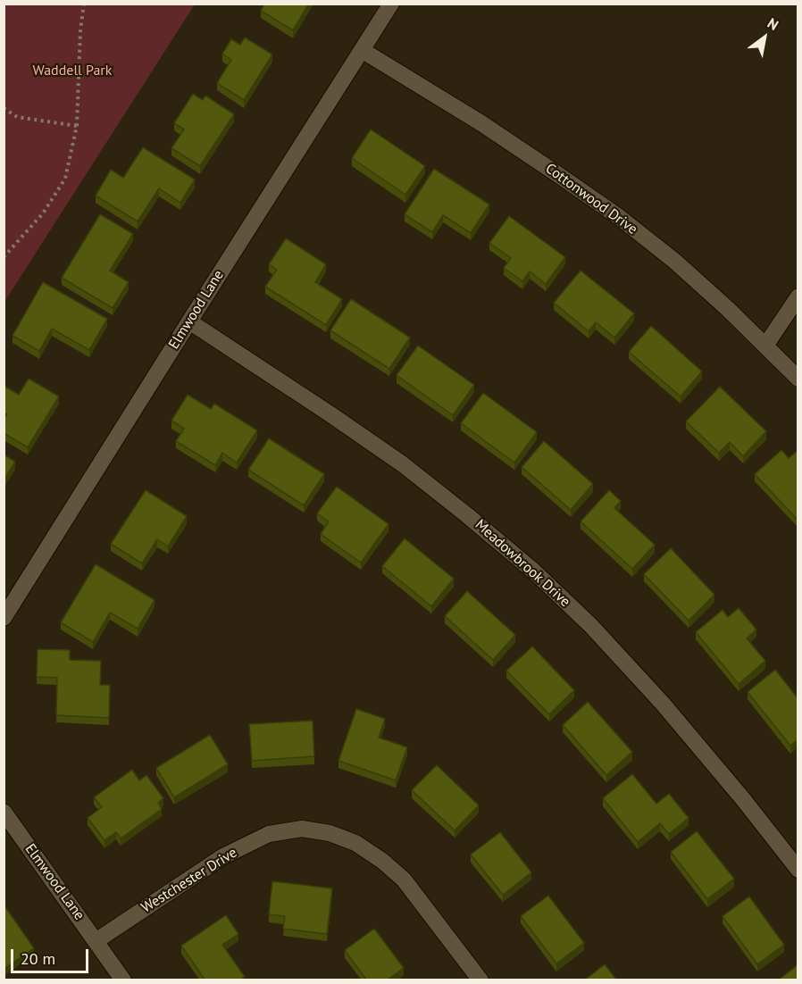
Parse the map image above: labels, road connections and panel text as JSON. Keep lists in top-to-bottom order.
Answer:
{
  "streets": {
    "street": [
      "Cottonwood Drive",
      "Elmwood Lane",
      "Meadowbrook Drive",
      "Westchester Drive"
    ]
  },
  "crossings": [
    ["Cottonwood Drive", "Elmwood Lane"],
    ["Elmwood Lane", "Meadowbrook Drive"],
    ["Elmwood Lane", "Westchester Drive"]
  ],
  "parks": ["Waddell Park"],
  "scale_bar": "20 m",
  "north": "top right"
}
